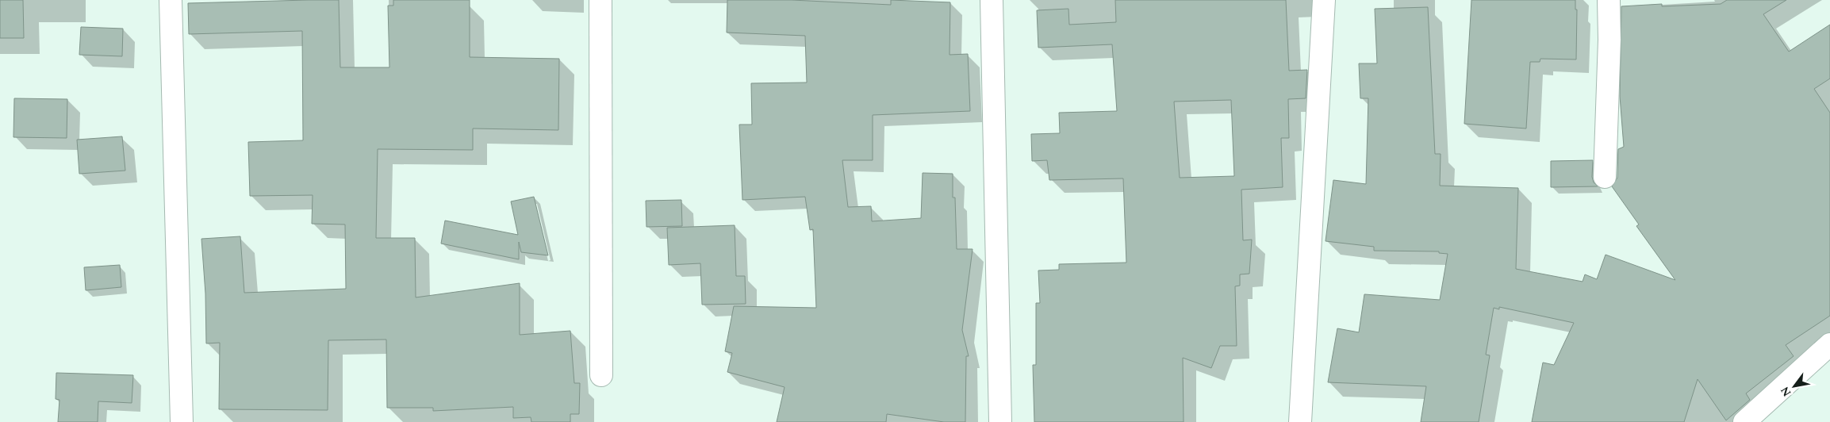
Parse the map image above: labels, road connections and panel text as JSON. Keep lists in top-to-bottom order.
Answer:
{
  "north": "bottom left"
}
